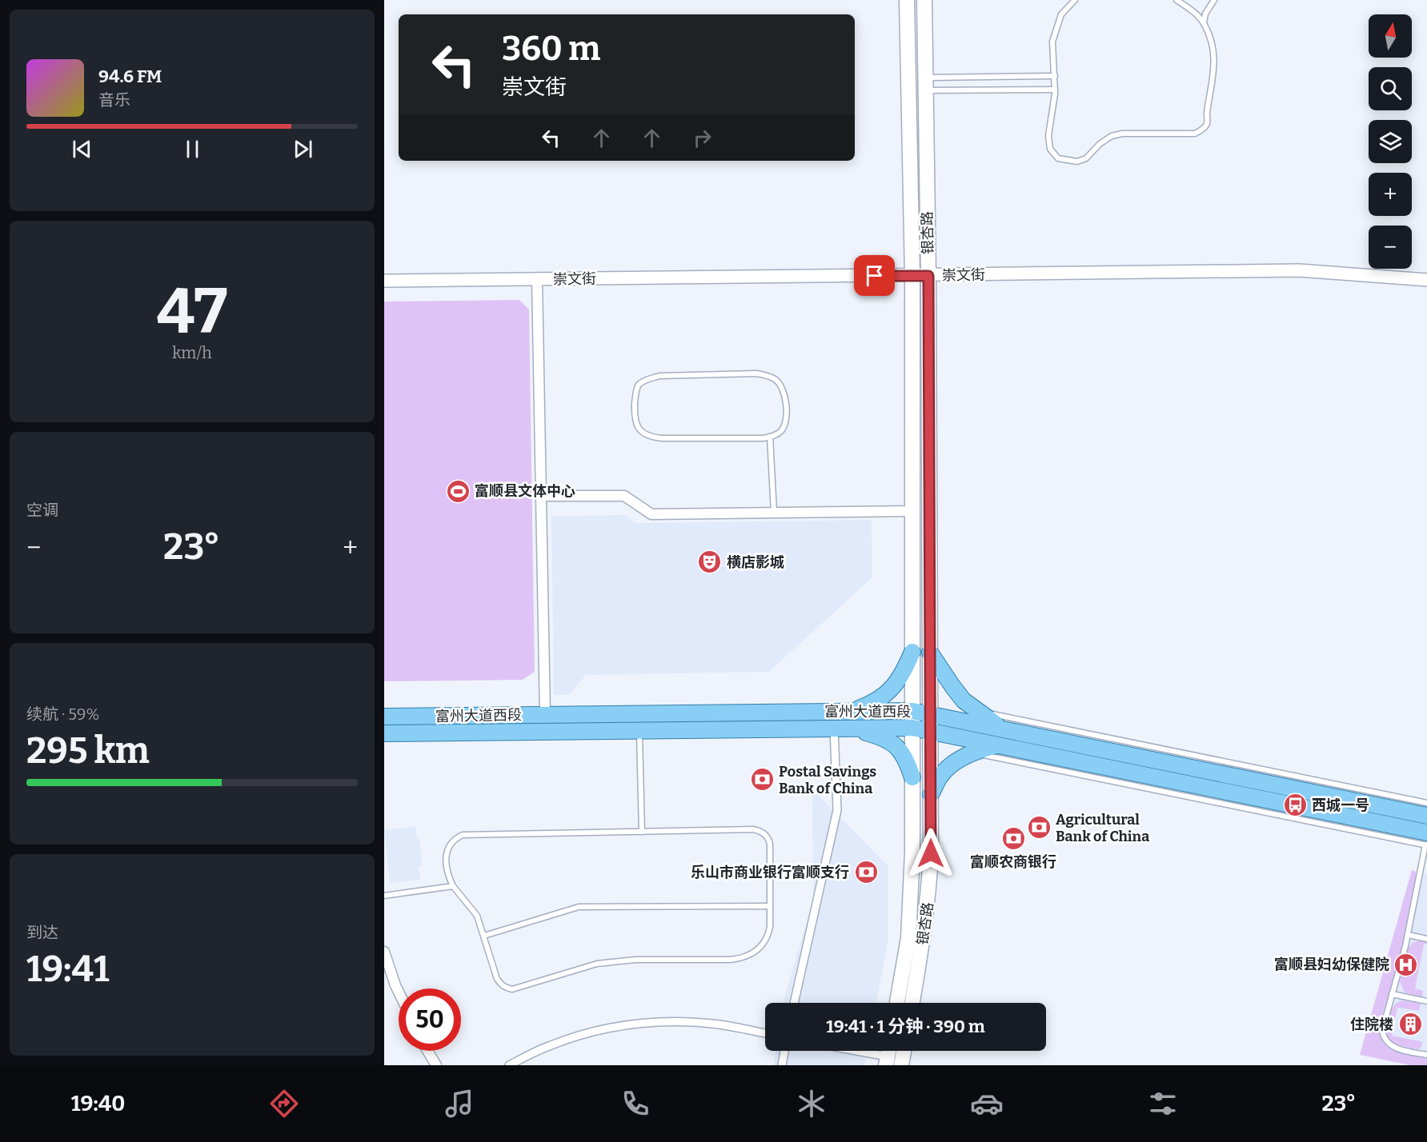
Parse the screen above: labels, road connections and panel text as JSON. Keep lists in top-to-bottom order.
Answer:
{
  "streets": {
    "main road": ["银杏路", "富州大道西段"],
    "street": ["崇文街"]
  },
  "crossings": [
    ["银杏路", "崇文街"],
    ["银杏路", "富州大道西段"]
  ],
  "places": {
    "sports": ["富顺县文体中心"],
    "theatre": ["横店影城"],
    "bank": [
      "Postal Savings Bank of China",
      "Agricultural Bank of China",
      "富顺农商银行",
      "乐山市商业银行富顺支行"
    ],
    "bus stop": ["西城一号"],
    "hospital": ["富顺县妇幼保健院"],
    "building": ["住院楼"]
  },
  "north": "top",
  "page": {
    "map_buttons": ["+", "−"],
    "turn": ["360 m", "崇文街"],
    "song": ["94.6 FM", "音乐"],
    "tile": [
      ["47", "km/h"],
      "空调",
      ["续航 · 59%", "295 km"],
      ["到达", "19:41"]
    ],
    "heat": ["−", "23°", "+"],
    "limit": "50",
    "trip": "19:41 · 1 分钟 · 390 m",
    "tabs": ["19:40", "23°"]
  }
}
